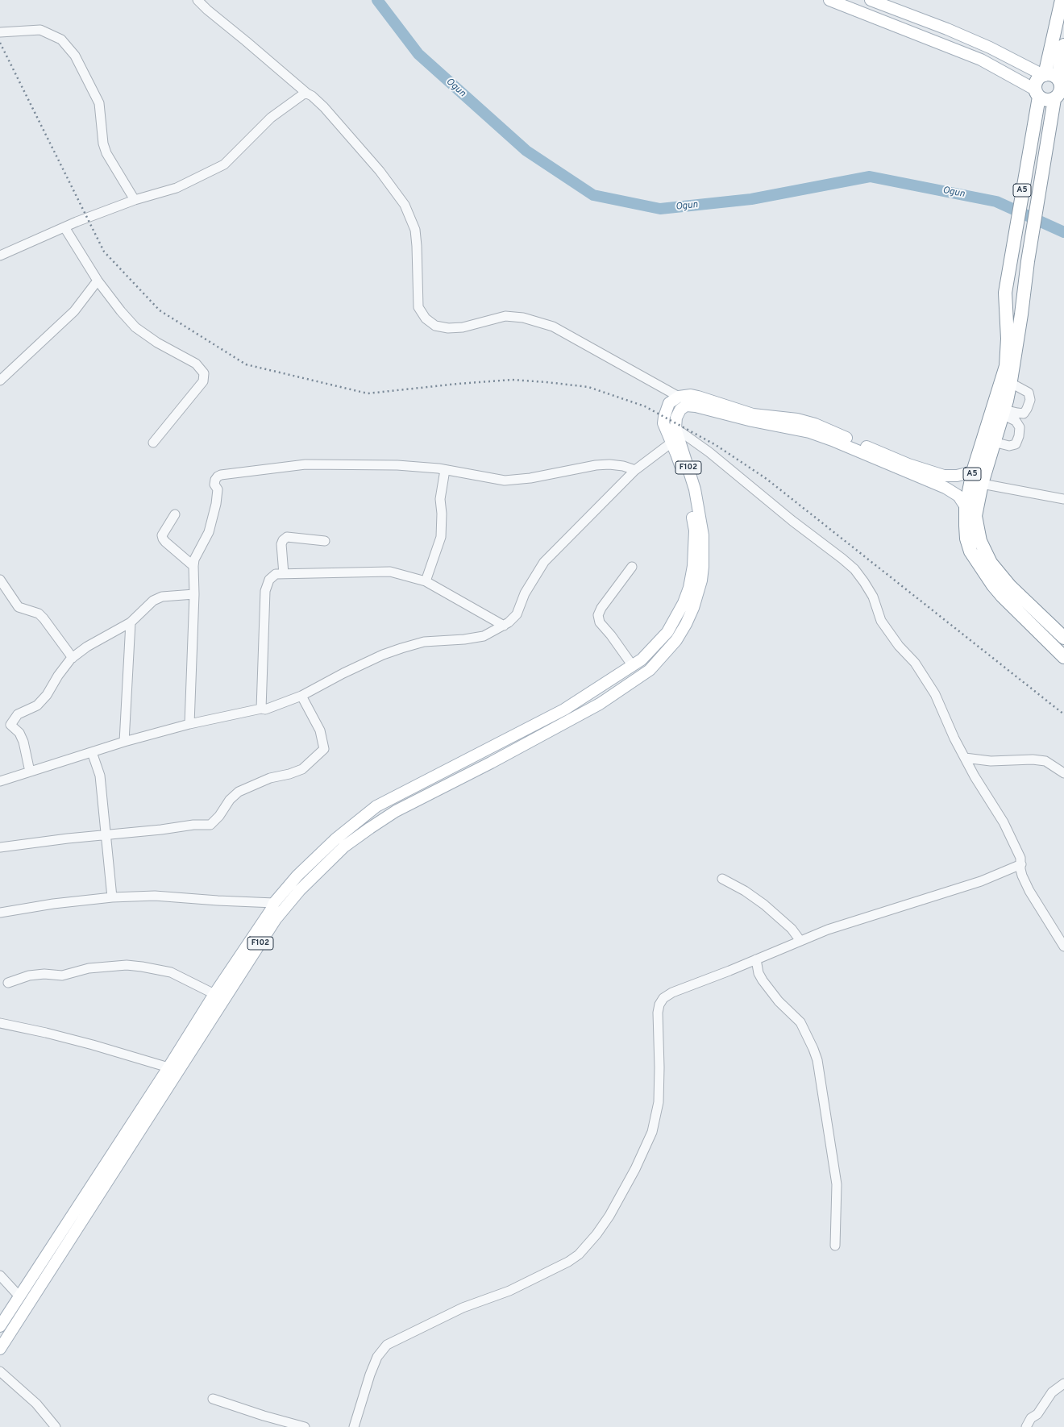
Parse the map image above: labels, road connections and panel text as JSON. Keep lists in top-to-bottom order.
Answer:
{
  "streets": {
    "highway": ["A5"],
    "main road": ["F102"]
  },
  "crossings": [
    ["A5", "F102"]
  ],
  "water": ["Ogun"]
}
